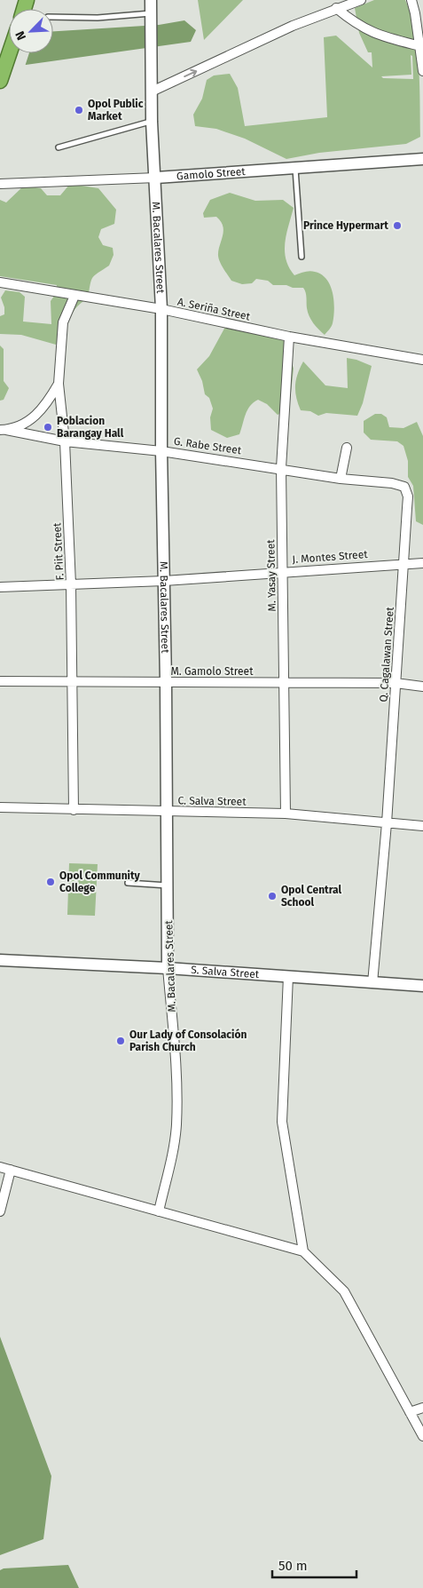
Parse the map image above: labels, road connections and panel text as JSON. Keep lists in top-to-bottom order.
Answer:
{
  "streets": {
    "street": [
      "Gamolo Street",
      "M. Bacalares Street",
      "A. Seriña Street",
      "G. Rabe Street",
      "F. Piit Street",
      "J. Montes Street",
      "M. Yasay Street",
      "Q. Cagalawan Street",
      "M. Gamolo Street",
      "C. Salva Street",
      "S. Salva Street"
    ]
  },
  "crossings": [
    ["Gamolo Street", "M. Bacalares Street"],
    ["M. Bacalares Street", "A. Seriña Street"],
    ["M. Bacalares Street", "G. Rabe Street"],
    ["M. Bacalares Street", "J. Montes Street"],
    ["M. Bacalares Street", "M. Gamolo Street"],
    ["M. Bacalares Street", "C. Salva Street"],
    ["M. Bacalares Street", "S. Salva Street"],
    ["A. Seriña Street", "F. Piit Street"],
    ["A. Seriña Street", "M. Yasay Street"],
    ["G. Rabe Street", "F. Piit Street"],
    ["G. Rabe Street", "M. Yasay Street"],
    ["G. Rabe Street", "Q. Cagalawan Street"],
    ["F. Piit Street", "J. Montes Street"],
    ["F. Piit Street", "M. Gamolo Street"],
    ["F. Piit Street", "C. Salva Street"],
    ["J. Montes Street", "M. Yasay Street"],
    ["J. Montes Street", "Q. Cagalawan Street"],
    ["M. Yasay Street", "M. Gamolo Street"],
    ["M. Yasay Street", "C. Salva Street"],
    ["Q. Cagalawan Street", "M. Gamolo Street"],
    ["Q. Cagalawan Street", "C. Salva Street"],
    ["Q. Cagalawan Street", "S. Salva Street"]
  ],
  "places": [
    "Opol Public Market",
    "Prince Hypermart",
    "Poblacion Barangay Hall",
    "Opol Community College",
    "Opol Central School",
    "Our Lady of Consolación Parish Church"
  ],
  "scale_bar": "50 m",
  "north": "bottom left"
}
